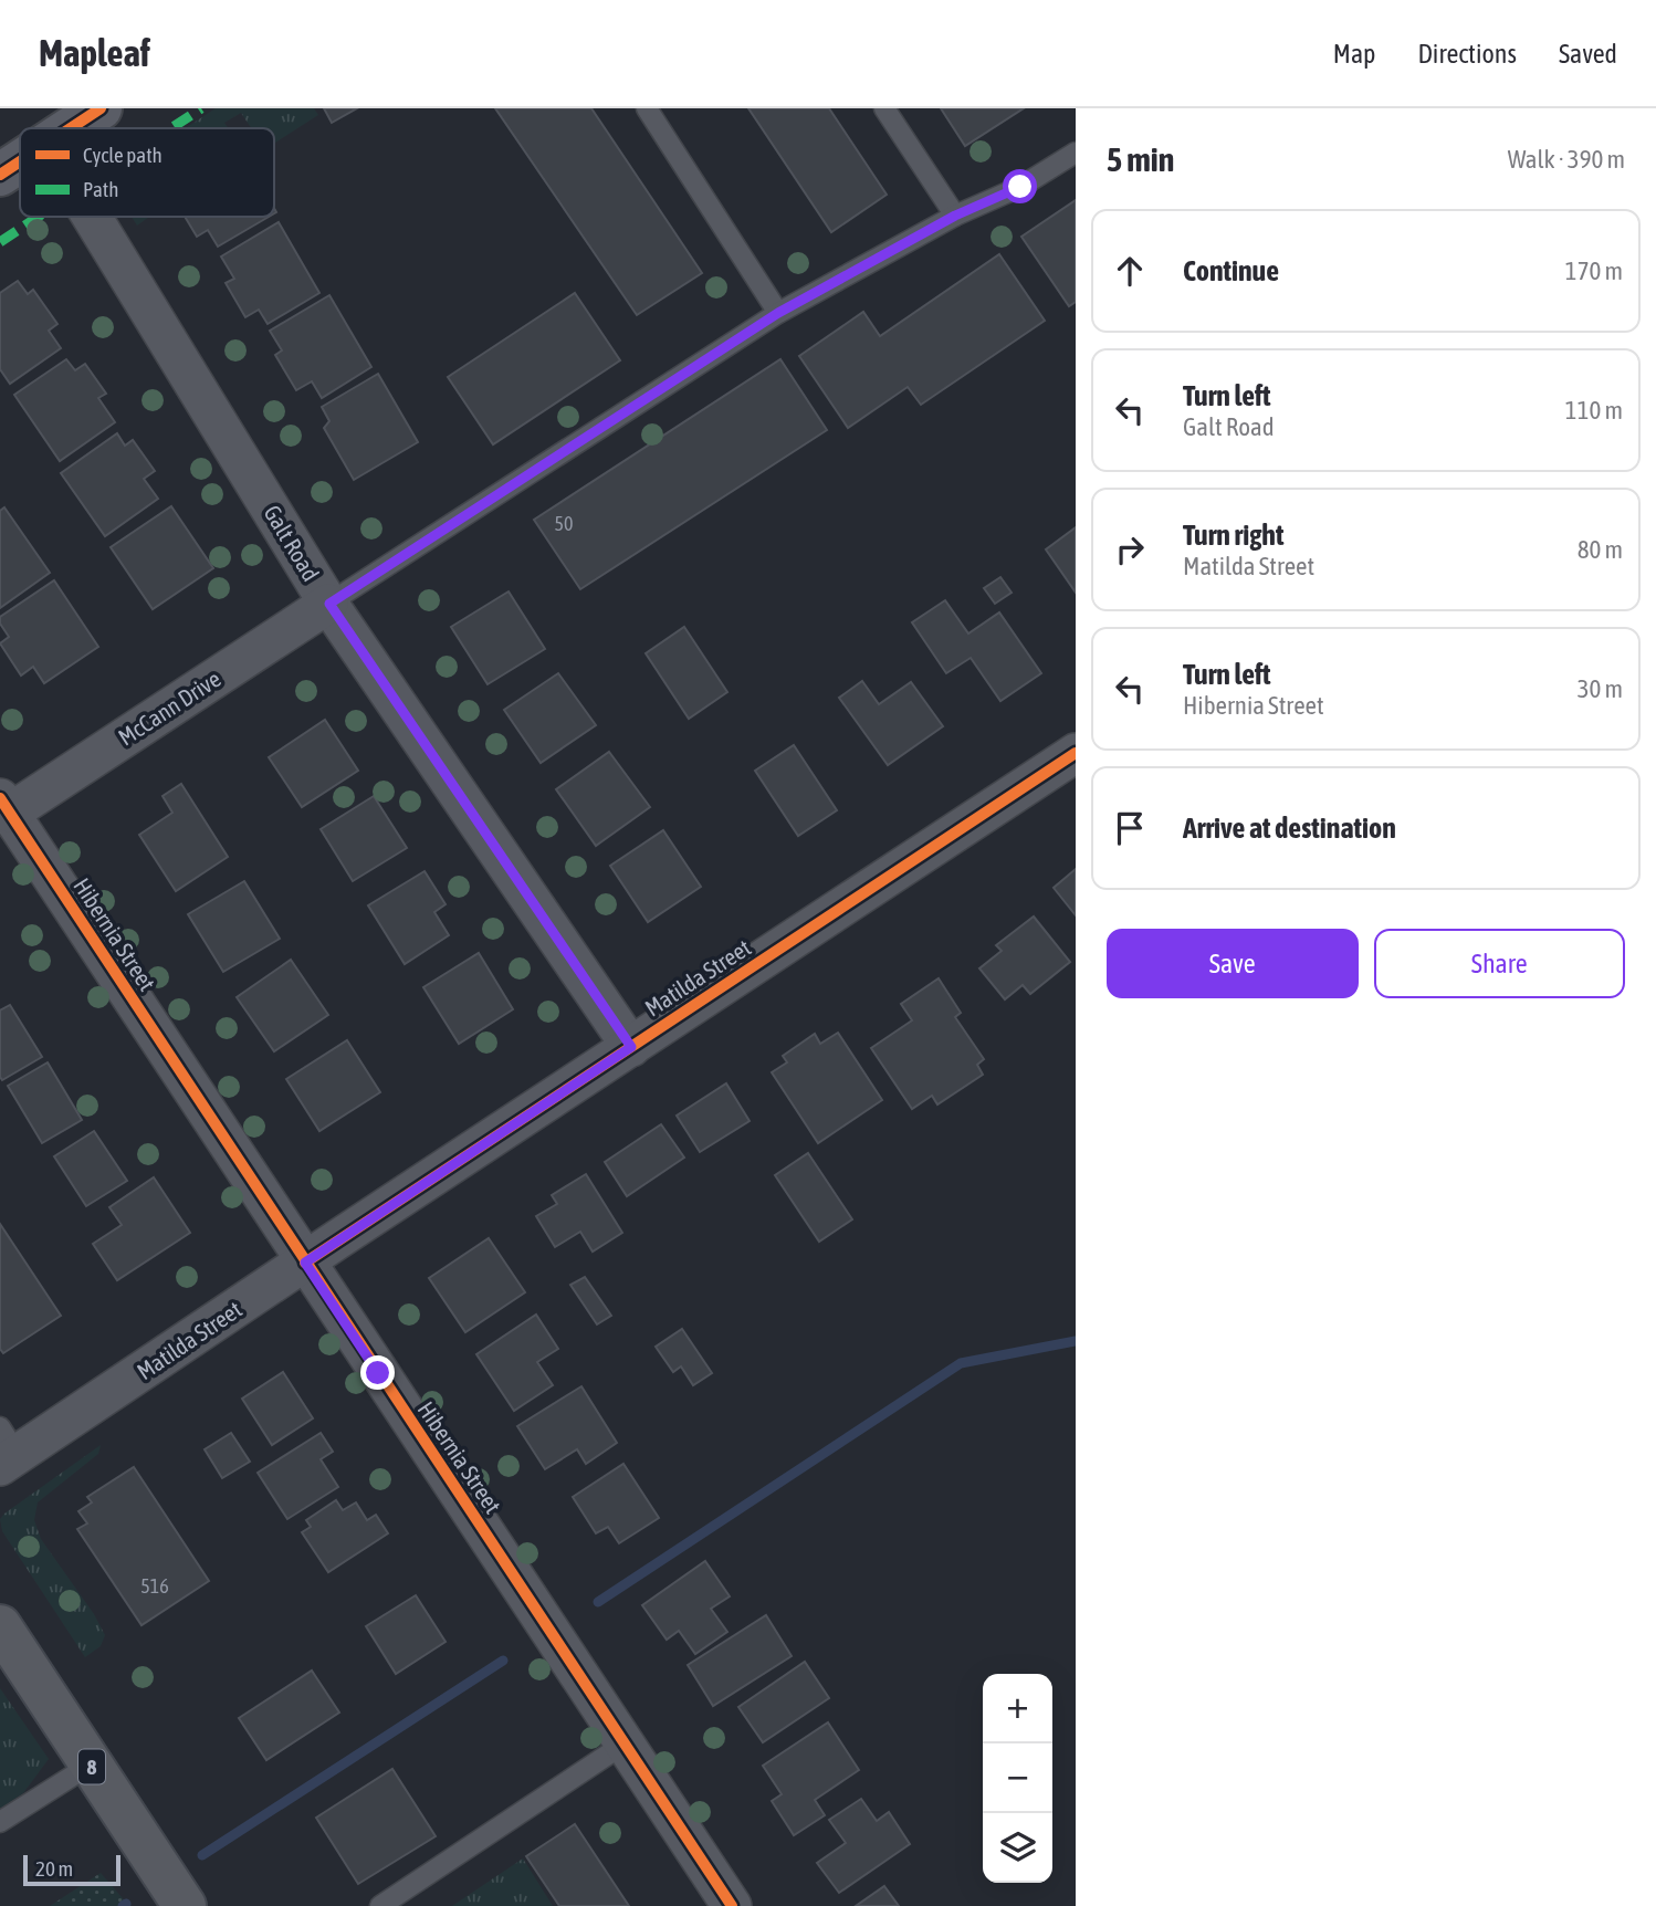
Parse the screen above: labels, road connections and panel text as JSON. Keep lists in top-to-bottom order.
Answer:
{
  "streets": {
    "main road": ["8"],
    "street": [
      "Galt Road",
      "McCann Drive",
      "Hibernia Street",
      "Matilda Street"
    ]
  },
  "crossings": [
    ["Galt Road", "McCann Drive"],
    ["Galt Road", "Matilda Street"],
    ["McCann Drive", "Hibernia Street"],
    ["Hibernia Street", "Matilda Street"]
  ],
  "house_numbers": ["50", "516"],
  "legend": ["Cycle path", "Path"],
  "scale_bar": "20 m",
  "page": {
    "header": "Mapleaf",
    "nav": ["Map", "Directions", "Saved"],
    "heading": ["5 min", "Walk · 390 m"],
    "list": [
      ["Continue", "170 m"],
      ["Turn left", "Galt Road", "110 m"],
      ["Turn right", "Matilda Street", "80 m"],
      ["Turn left", "Hibernia Street", "30 m"],
      "Arrive at destination"
    ],
    "buttons": ["Save", "Share"],
    "map_buttons": ["+", "−"],
    "scale": "20 m"
  }
}
